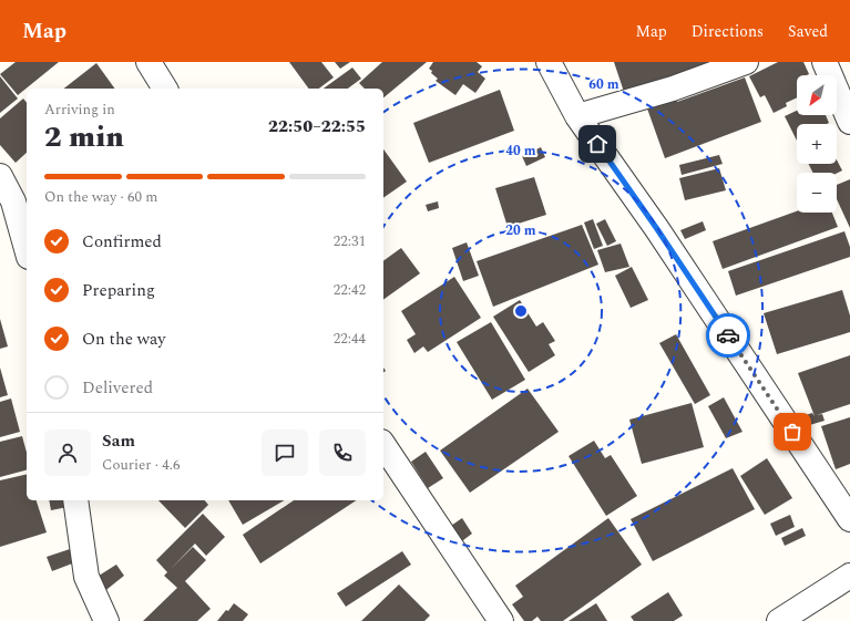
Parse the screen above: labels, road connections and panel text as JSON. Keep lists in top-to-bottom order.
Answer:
{
  "north": "bottom left",
  "page": {
    "header": "Map",
    "nav": ["Map", "Directions", "Saved"],
    "map_buttons": ["+", "−"],
    "heading": ["2 min", "Arriving in", "22:50–22:55"],
    "panel": ["Sam", "Courier · 4.6"],
    "bar": "On the way · 60 m",
    "list": [
      ["Confirmed", "22:31"],
      ["Preparing", "22:42"],
      ["On the way", "22:44"],
      "Delivered"
    ]
  },
  "rings": ["60 m", "40 m", "20 m"]
}
